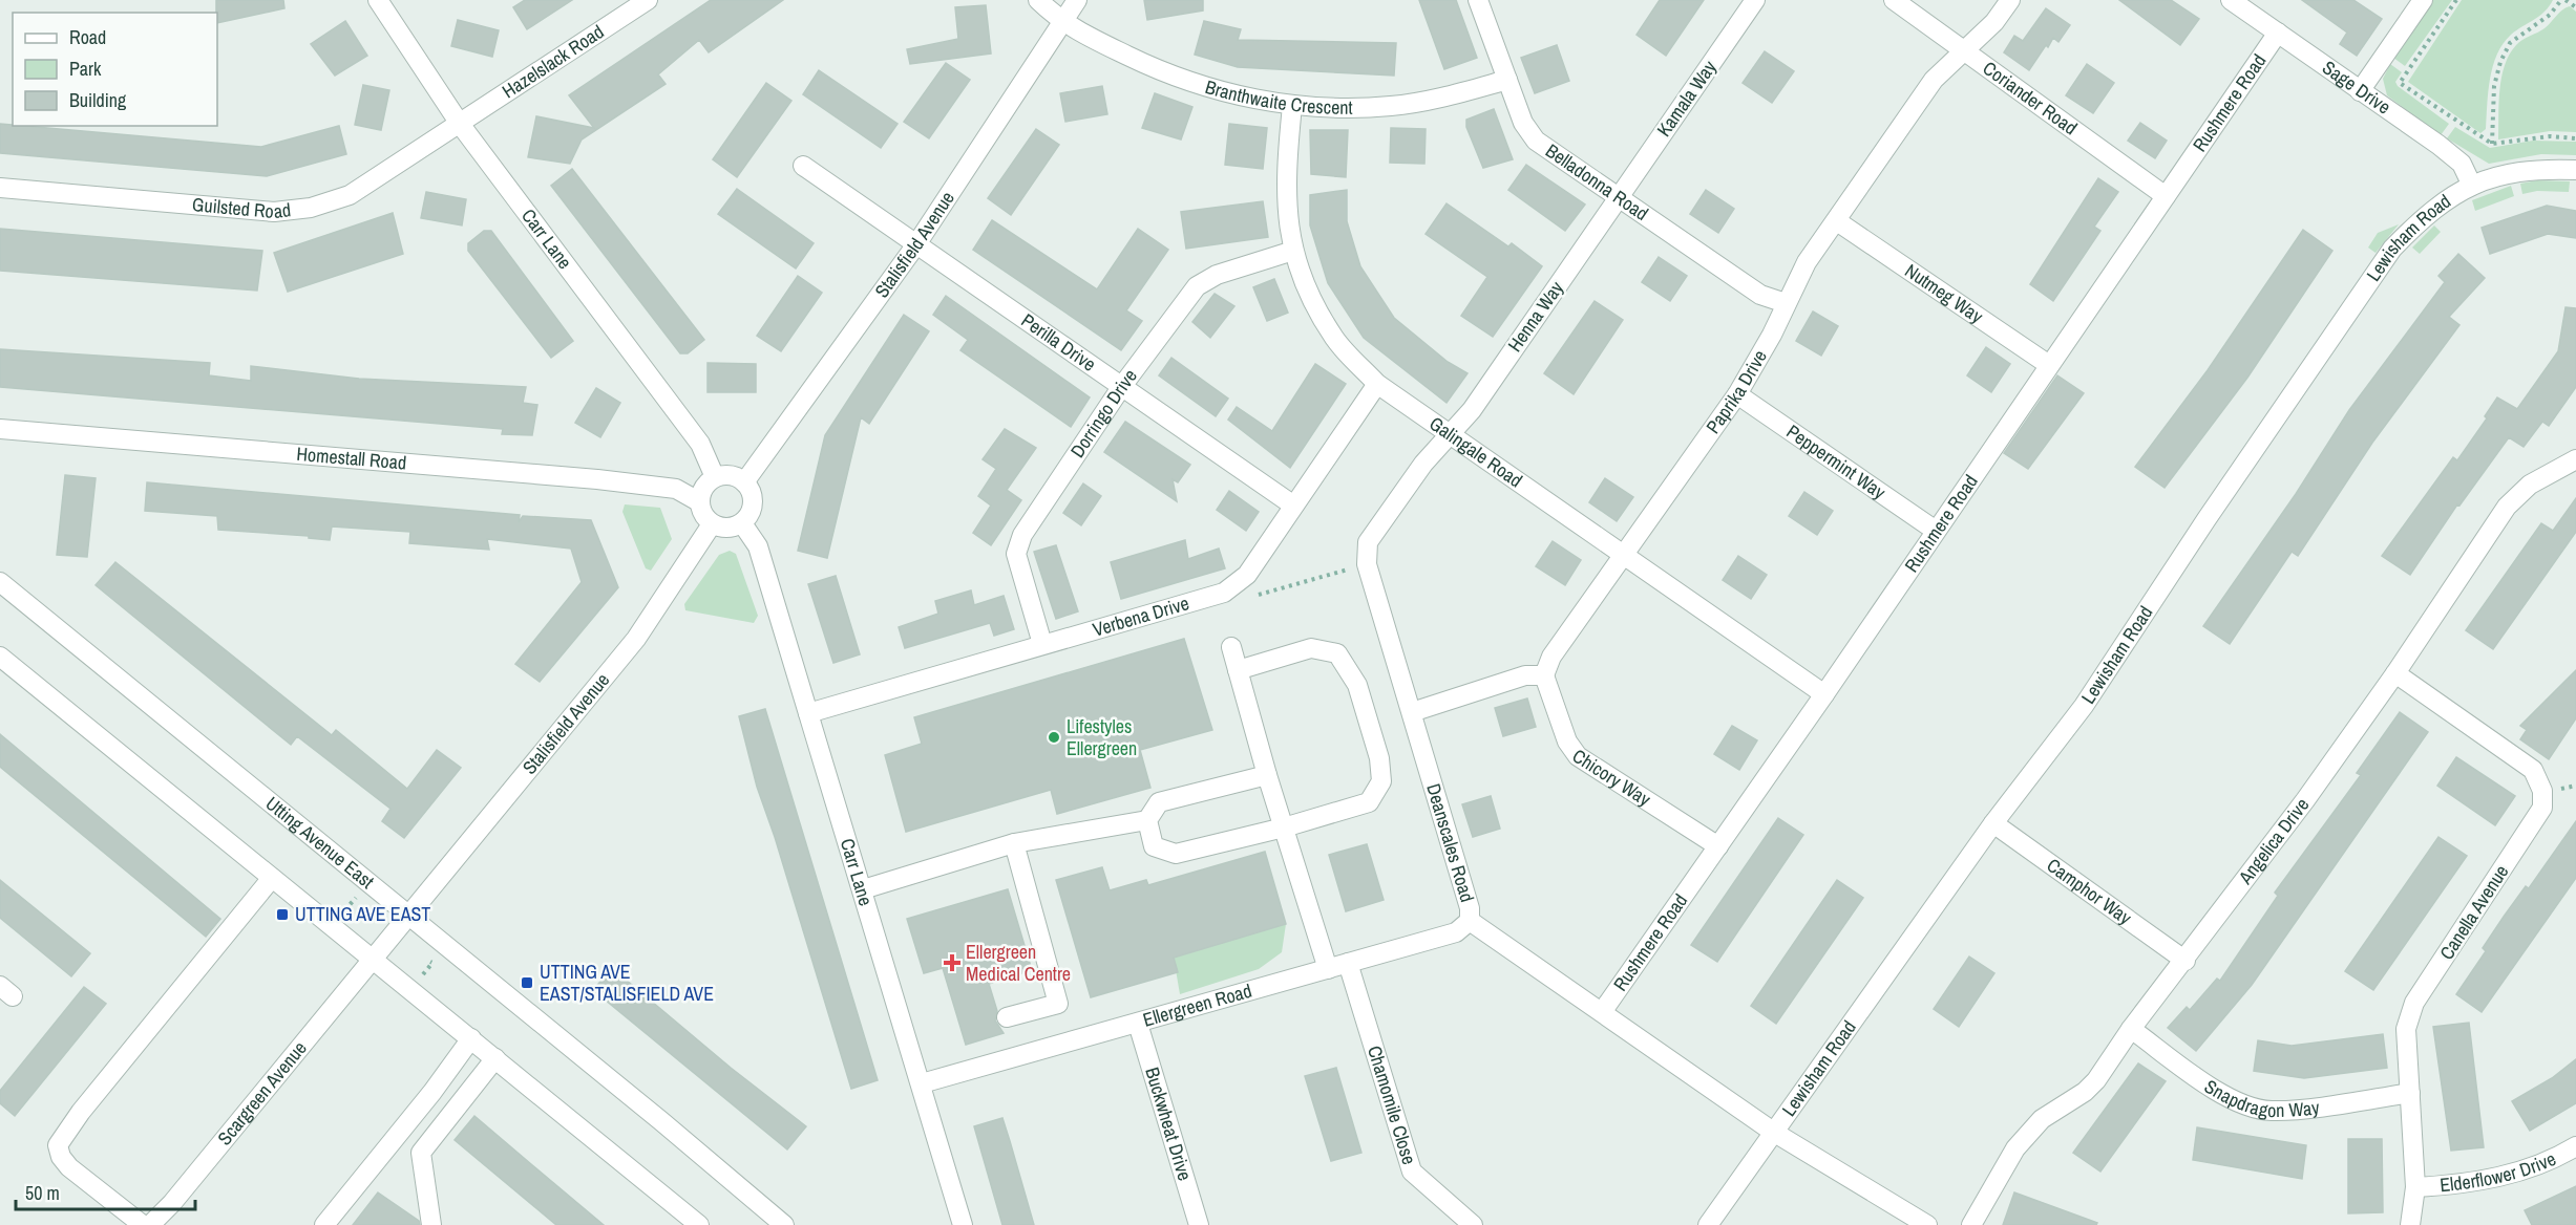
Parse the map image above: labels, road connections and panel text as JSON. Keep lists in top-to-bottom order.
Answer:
{
  "streets": {
    "street": [
      "Hazelslack Road",
      "Sage Drive",
      "Branthwaite Crescent",
      "Coriander Road",
      "Kamala Way",
      "Rushmere Road",
      "Belladonna Road",
      "Guilsted Road",
      "Carr Lane",
      "Lewisham Road",
      "Stalisfield Avenue",
      "Nutmeg Way",
      "Henna Way",
      "Perilla Drive",
      "Paprika Drive",
      "Dorringo Drive",
      "Galingale Road",
      "Homestall Road",
      "Peppermint Way",
      "Verbena Drive",
      "Chicory Way",
      "Utting Avenue East",
      "Angelica Drive",
      "Deanscales Road",
      "Camphor Way",
      "Canella Avenue",
      "Ellergreen Road",
      "Snapdragon Way",
      "Scargreen Avenue",
      "Chamomile Close",
      "Buckwheat Drive",
      "Elderflower Drive"
    ]
  },
  "crossings": [
    ["Hazelslack Road", "Guilsted Road"],
    ["Hazelslack Road", "Carr Lane"],
    ["Sage Drive", "Rushmere Road"],
    ["Sage Drive", "Lewisham Road"],
    ["Branthwaite Crescent", "Belladonna Road"],
    ["Branthwaite Crescent", "Stalisfield Avenue"],
    ["Branthwaite Crescent", "Galingale Road"],
    ["Coriander Road", "Rushmere Road"],
    ["Coriander Road", "Paprika Drive"],
    ["Kamala Way", "Belladonna Road"],
    ["Kamala Way", "Henna Way"],
    ["Rushmere Road", "Nutmeg Way"],
    ["Rushmere Road", "Galingale Road"],
    ["Rushmere Road", "Peppermint Way"],
    ["Rushmere Road", "Chicory Way"],
    ["Rushmere Road", "Deanscales Road"],
    ["Belladonna Road", "Henna Way"],
    ["Belladonna Road", "Paprika Drive"],
    ["Guilsted Road", "Carr Lane"],
    ["Carr Lane", "Stalisfield Avenue"],
    ["Carr Lane", "Homestall Road"],
    ["Carr Lane", "Verbena Drive"],
    ["Carr Lane", "Ellergreen Road"],
    ["Lewisham Road", "Deanscales Road"],
    ["Lewisham Road", "Camphor Way"],
    ["Stalisfield Avenue", "Perilla Drive"],
    ["Stalisfield Avenue", "Homestall Road"],
    ["Stalisfield Avenue", "Utting Avenue East"],
    ["Stalisfield Avenue", "Scargreen Avenue"],
    ["Nutmeg Way", "Paprika Drive"],
    ["Henna Way", "Galingale Road"],
    ["Henna Way", "Deanscales Road"],
    ["Perilla Drive", "Dorringo Drive"],
    ["Perilla Drive", "Verbena Drive"],
    ["Paprika Drive", "Galingale Road"],
    ["Paprika Drive", "Peppermint Way"],
    ["Paprika Drive", "Chicory Way"],
    ["Dorringo Drive", "Galingale Road"],
    ["Dorringo Drive", "Verbena Drive"],
    ["Galingale Road", "Verbena Drive"],
    ["Galingale Road", "Deanscales Road"],
    ["Angelica Drive", "Camphor Way"],
    ["Angelica Drive", "Canella Avenue"],
    ["Angelica Drive", "Snapdragon Way"],
    ["Deanscales Road", "Ellergreen Road"],
    ["Canella Avenue", "Snapdragon Way"],
    ["Canella Avenue", "Elderflower Drive"],
    ["Ellergreen Road", "Chamomile Close"],
    ["Ellergreen Road", "Buckwheat Drive"]
  ],
  "places": {
    "other": ["Lifestyles Ellergreen"],
    "transit": ["UTTING AVE EAST", "UTTING AVE EAST/STALISFIELD AVE"],
    "health": ["Ellergreen Medical Centre"]
  },
  "legend": ["Road", "Park", "Building"],
  "scale_bar": "50 m"
}
